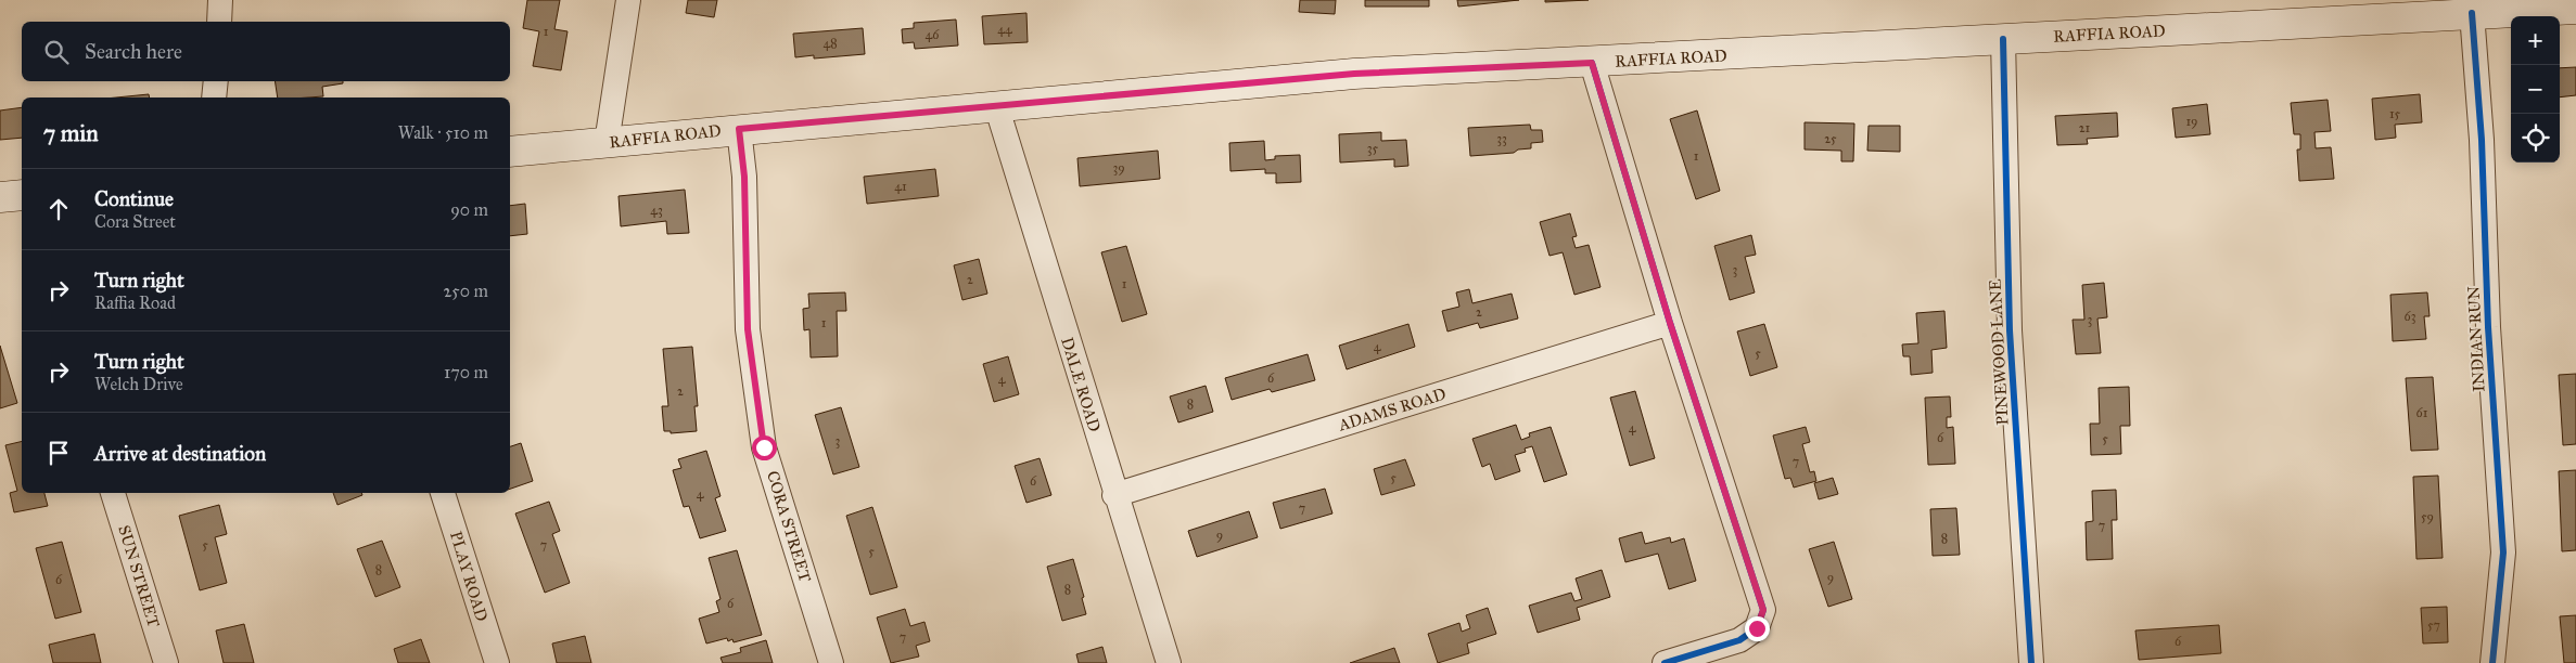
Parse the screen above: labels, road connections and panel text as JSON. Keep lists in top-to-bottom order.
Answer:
{
  "streets": {
    "main road": ["RAFFIA ROAD"],
    "street": [
      "INDIAN RUN",
      "PINEWOOD LANE",
      "DALE ROAD",
      "ADAMS ROAD",
      "CORA STREET",
      "SUN STREET",
      "PLAY ROAD"
    ]
  },
  "crossings": [
    ["RAFFIA ROAD", "INDIAN RUN"],
    ["RAFFIA ROAD", "PINEWOOD LANE"],
    ["RAFFIA ROAD", "DALE ROAD"],
    ["RAFFIA ROAD", "CORA STREET"],
    ["DALE ROAD", "ADAMS ROAD"]
  ],
  "house_numbers": [
    "44",
    "1",
    "46",
    "48",
    "15",
    "19",
    "21",
    "33",
    "25",
    "35",
    "1",
    "39",
    "41",
    "43",
    "3",
    "2",
    "1",
    "2",
    "63",
    "3",
    "1",
    "4",
    "5",
    "6",
    "4",
    "2",
    "8",
    "61",
    "4",
    "6",
    "5",
    "3",
    "7",
    "5",
    "6",
    "4",
    "7",
    "59",
    "7",
    "9",
    "8",
    "5",
    "7",
    "5",
    "8",
    "9",
    "6",
    "8",
    "6",
    "57",
    "7",
    "6"
  ],
  "page": {
    "map_buttons": ["+", "−"],
    "search": "Search here",
    "heading": ["7 min", "Walk · 510 m"],
    "list": [
      ["Continue", "Cora Street", "90 m"],
      ["Turn right", "Raffia Road", "250 m"],
      ["Turn right", "Welch Drive", "170 m"],
      "Arrive at destination"
    ]
  }
}
